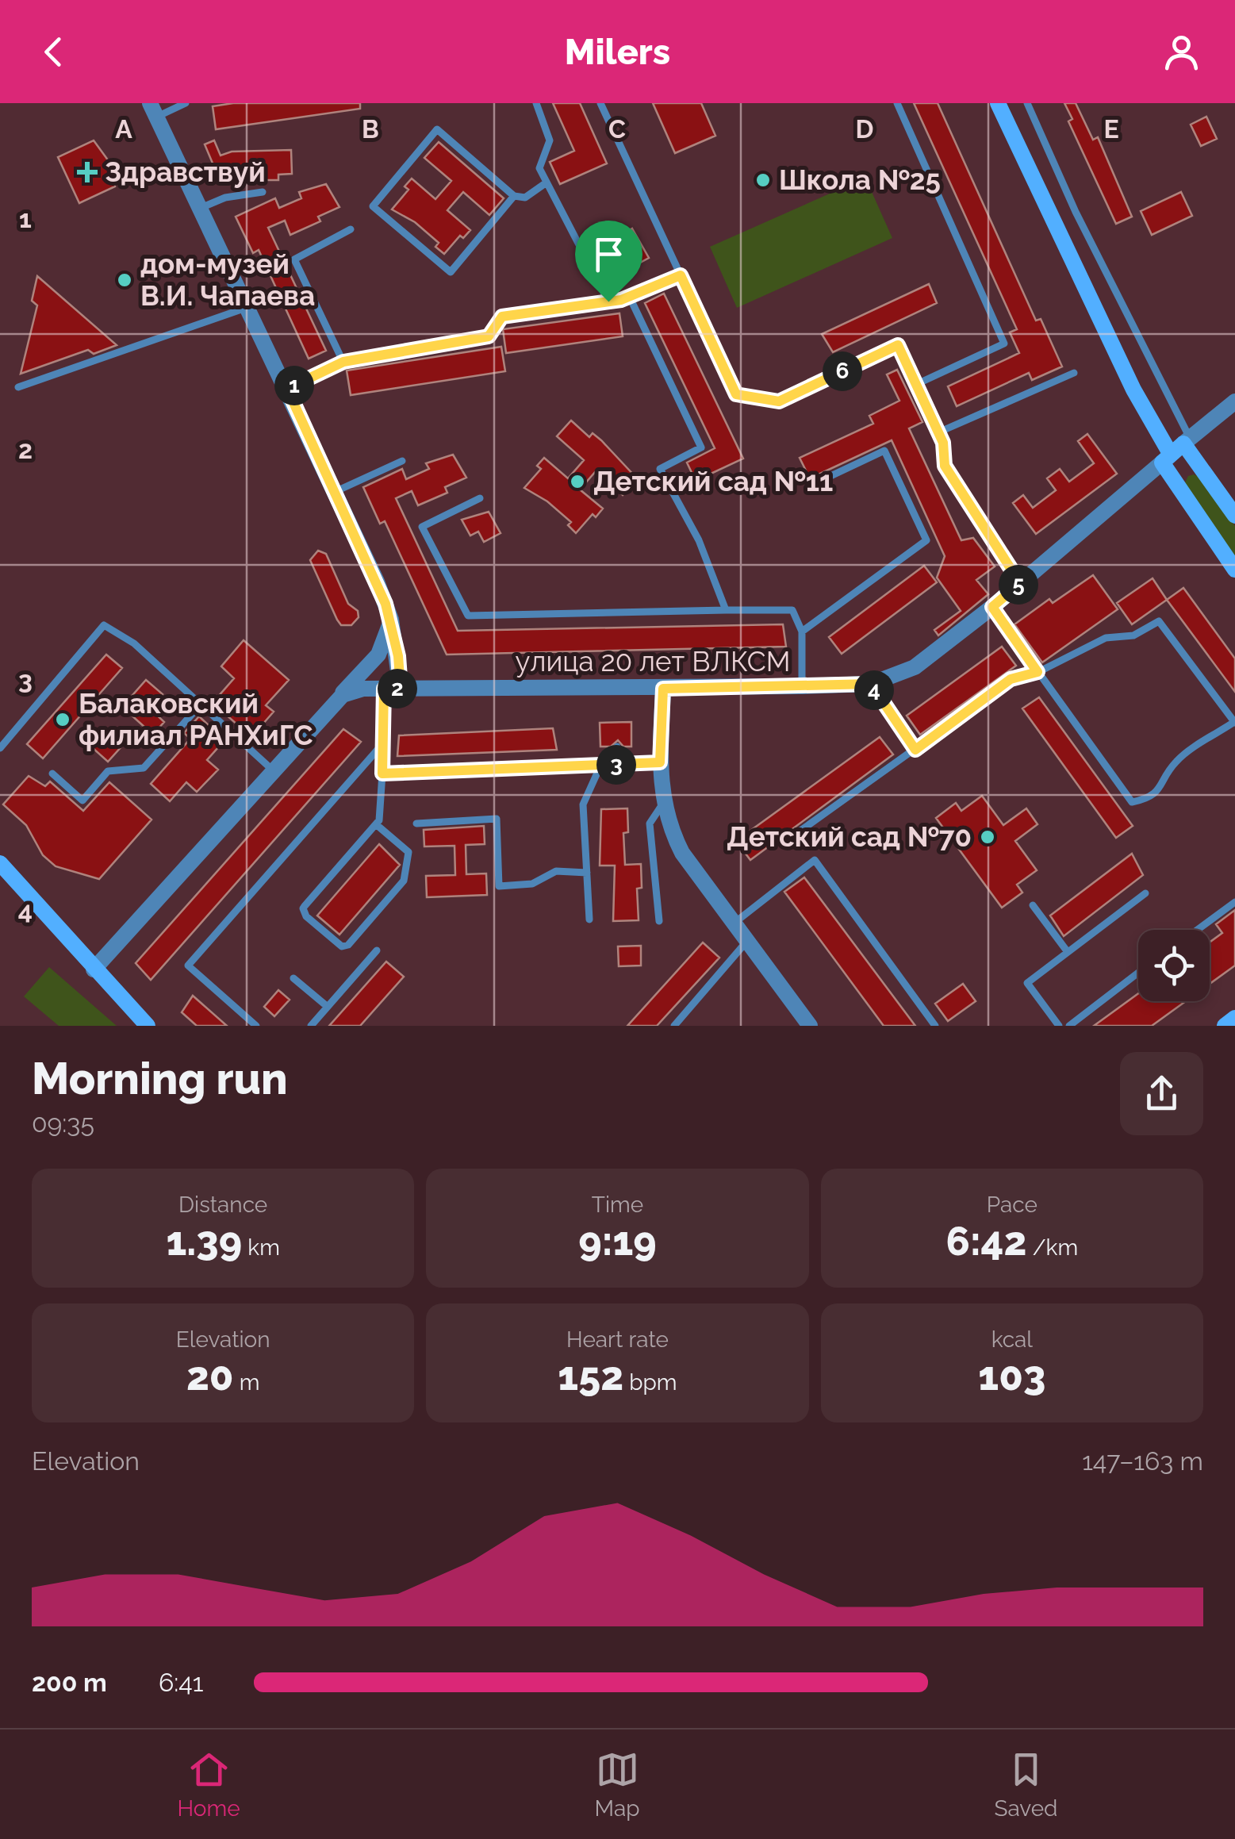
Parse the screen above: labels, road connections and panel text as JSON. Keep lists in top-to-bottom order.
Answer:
{
  "streets": {
    "main road": ["улица 20 лет ВЛКСМ"]
  },
  "places": {
    "health": ["Здравствуй"],
    "other": [
      "Школа №25",
      "дом-музей В.И. Чапаева",
      "Детский сад №11",
      "Балаковский филиал РАНХиГС",
      "Детский сад №70"
    ]
  },
  "page": {
    "header": "Milers",
    "pins": [
      "6",
      "1",
      "5",
      "2",
      "4",
      "3"
    ],
    "heading": ["Morning run", "09:35"],
    "stats": [
      ["Distance", "1.39 km"],
      ["Time", "9:19"],
      ["Pace", "6:42 /km"],
      ["Elevation", "20 m"],
      ["Heart rate", "152 bpm"],
      ["kcal", "103"]
    ],
    "chart": ["Elevation", "147–163 m"],
    "list": [
      {
        "name": "200 m",
        "note": "6:41"
      }
    ],
    "tabs": ["Home", "Map", "Saved"]
  },
  "grid": {
    "columns": [
      "A",
      "B",
      "C",
      "D",
      "E"
    ],
    "rows": [
      "1",
      "2",
      "3",
      "4"
    ]
  }
}
